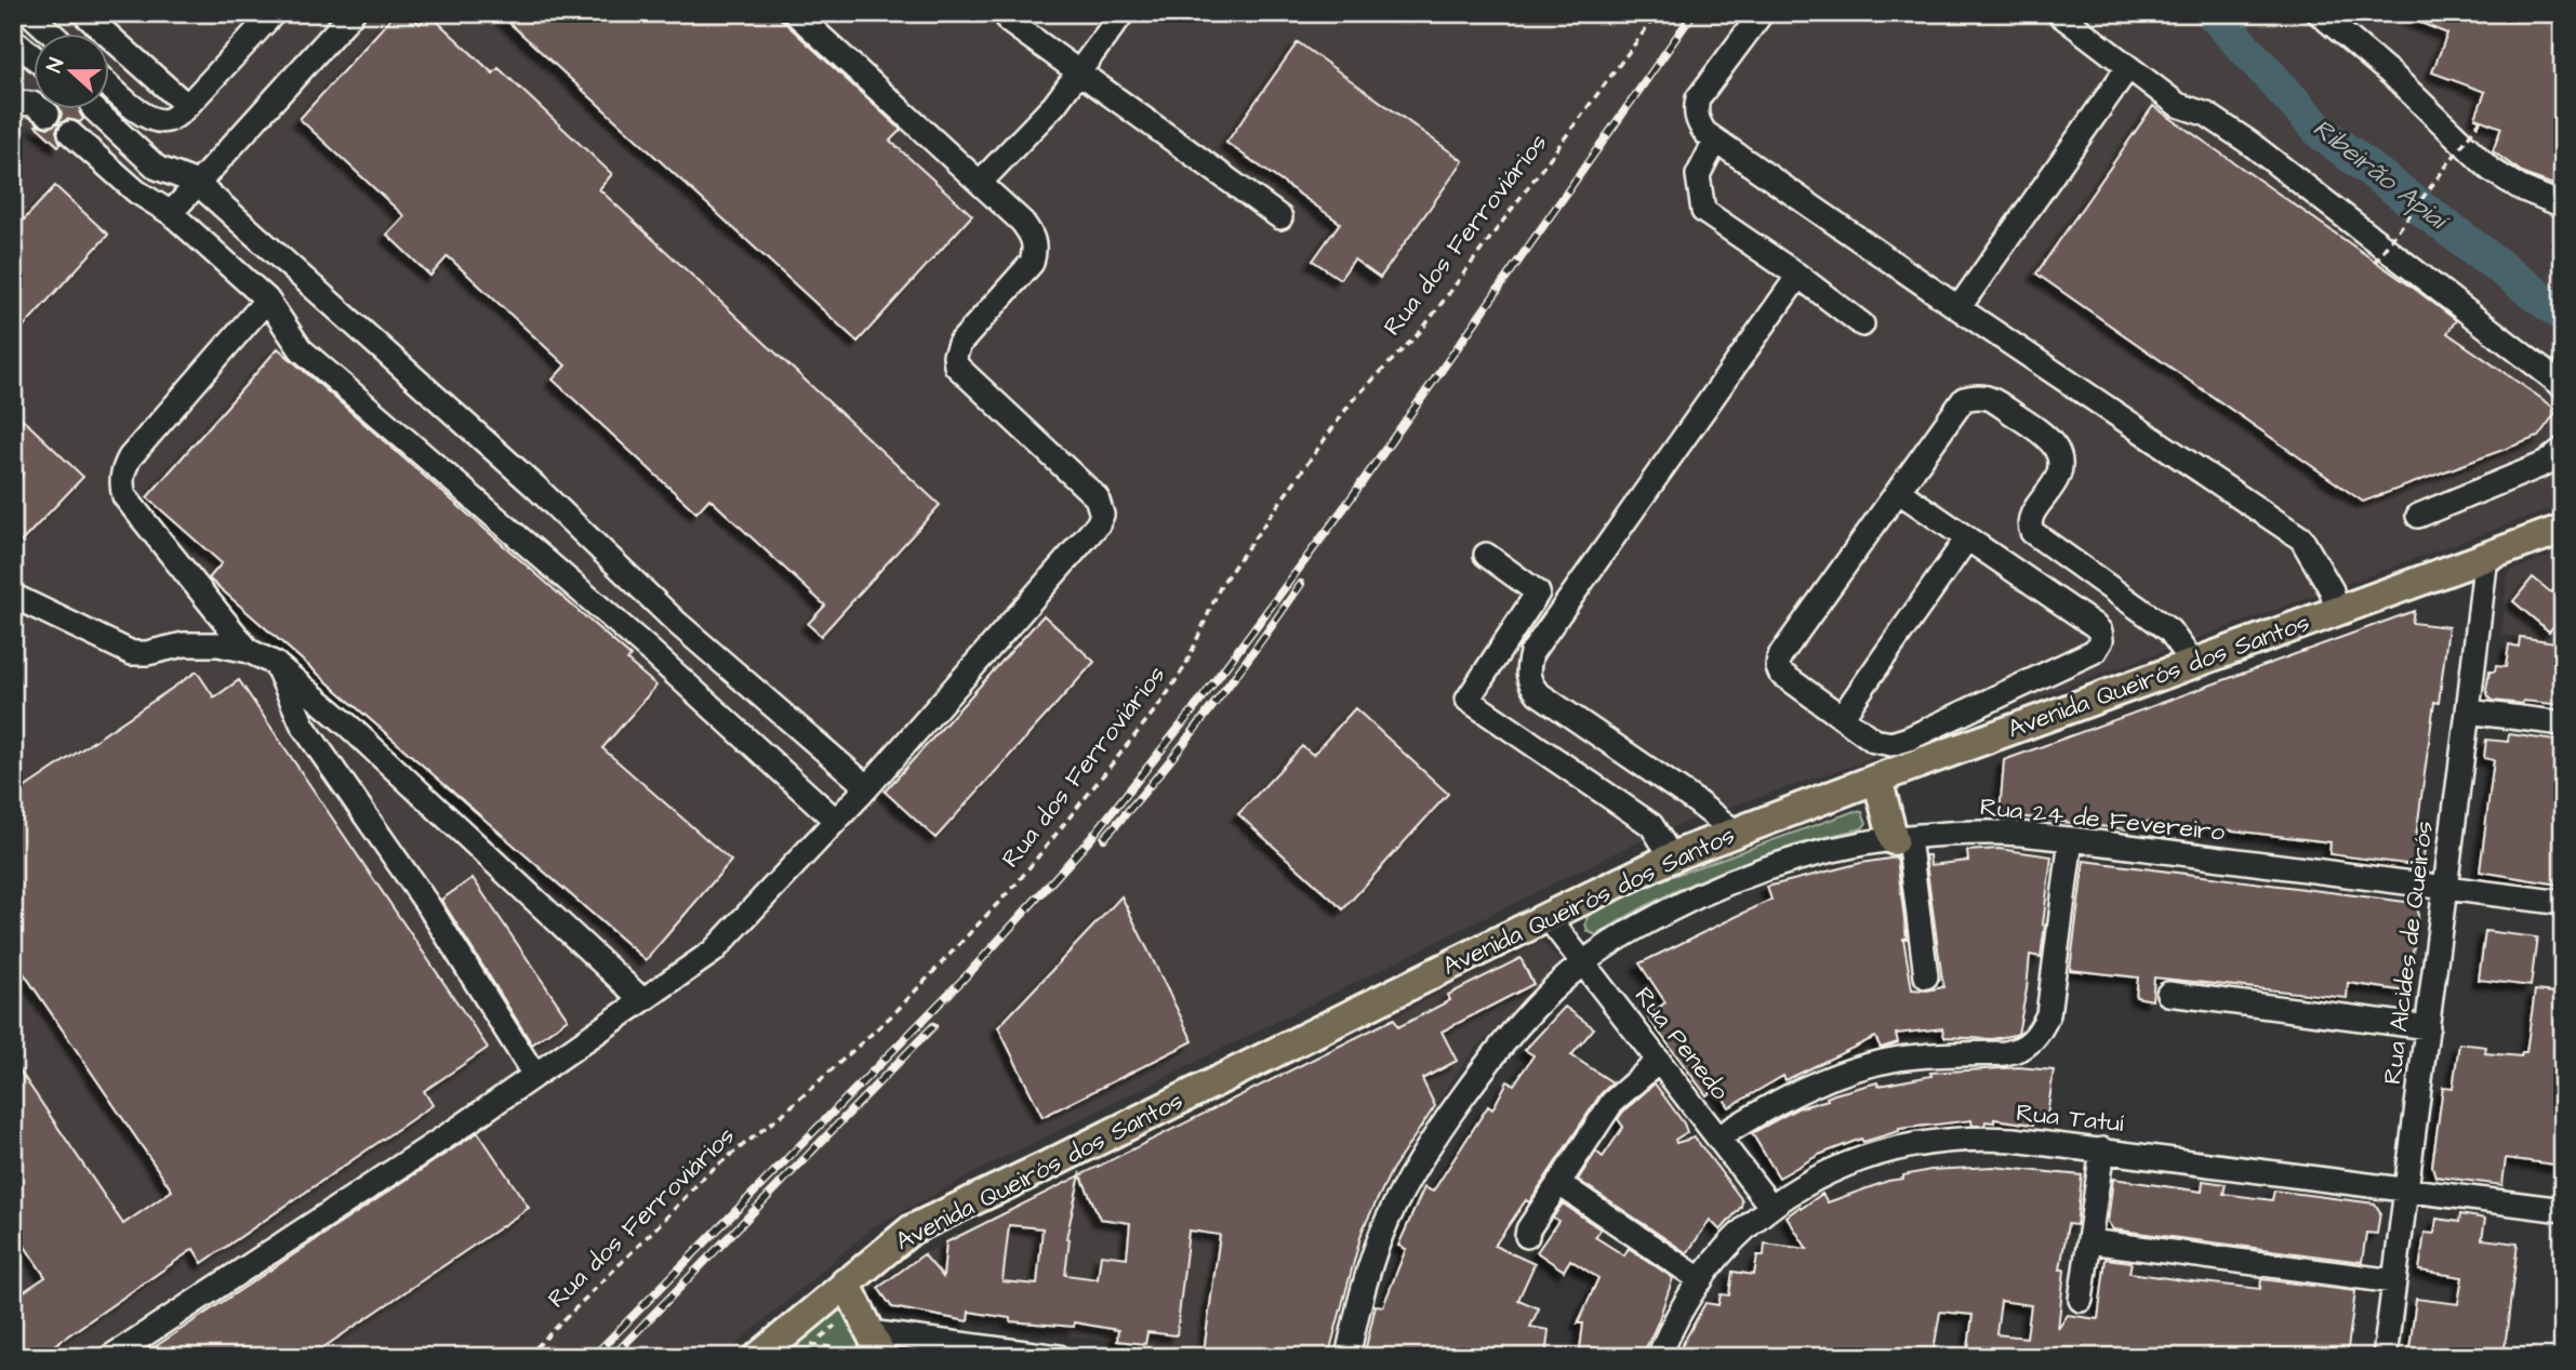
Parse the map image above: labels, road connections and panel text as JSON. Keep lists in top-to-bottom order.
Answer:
{
  "streets": {
    "main road": ["Avenida Queirós dos Santos"],
    "street": [
      "Rua 24 de Fevereiro",
      "Rua Alcides de Queirós",
      "Rua Penedo",
      "Rua Tatuí"
    ],
    "path": ["Rua dos Ferroviários"]
  },
  "crossings": [
    ["Avenida Queirós dos Santos", "Rua Alcides de Queirós"],
    ["Avenida Queirós dos Santos", "Rua Penedo"],
    ["Rua 24 de Fevereiro", "Rua Alcides de Queirós"],
    ["Rua 24 de Fevereiro", "Rua Penedo"],
    ["Rua Alcides de Queirós", "Rua Tatuí"],
    ["Rua Penedo", "Rua Tatuí"]
  ],
  "water": ["Ribeirão Apiaí"],
  "north": "left"
}
